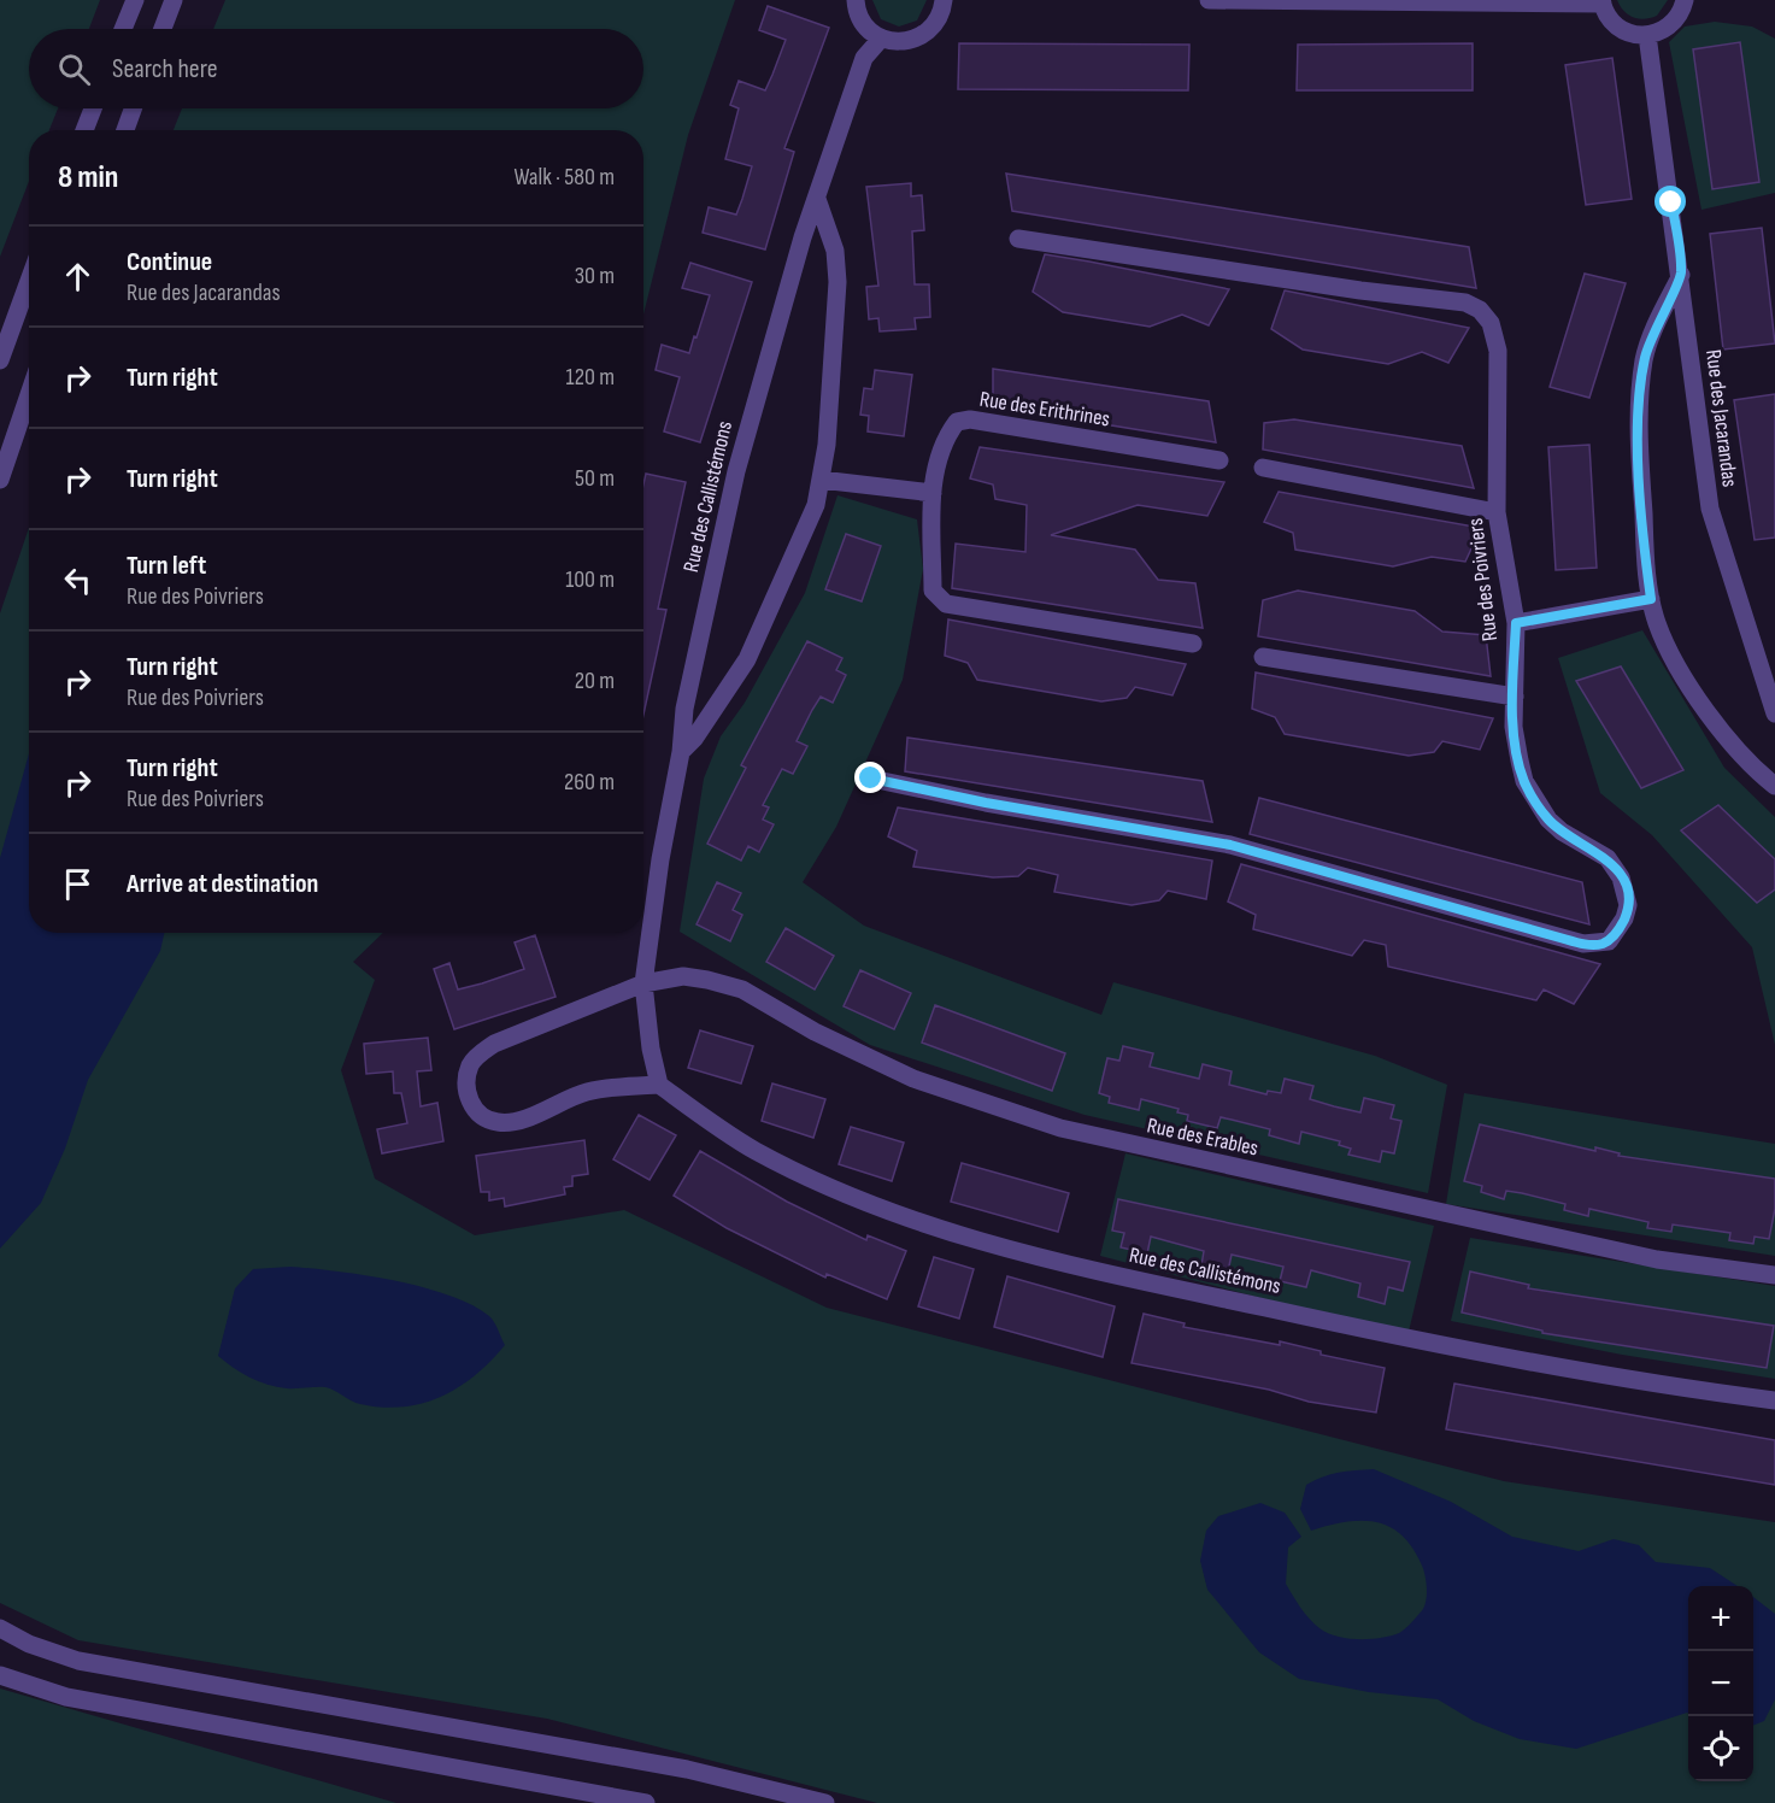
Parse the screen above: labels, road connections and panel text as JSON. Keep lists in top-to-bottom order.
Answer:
{
  "streets": {
    "street": [
      "Rue des Erithrines",
      "Rue des Jacarandas",
      "Rue des Callistémons",
      "Rue des Poivriers",
      "Rue des Erables"
    ]
  },
  "crossings": [
    ["Rue des Callistémons", "Rue des Erables"]
  ],
  "page": {
    "search": "Search here",
    "heading": ["8 min", "Walk · 580 m"],
    "list": [
      ["Continue", "Rue des Jacarandas", "30 m"],
      ["Turn right", "120 m"],
      ["Turn right", "50 m"],
      ["Turn left", "Rue des Poivriers", "100 m"],
      ["Turn right", "Rue des Poivriers", "20 m"],
      ["Turn right", "Rue des Poivriers", "260 m"],
      "Arrive at destination"
    ],
    "map_buttons": ["+", "−"]
  }
}
